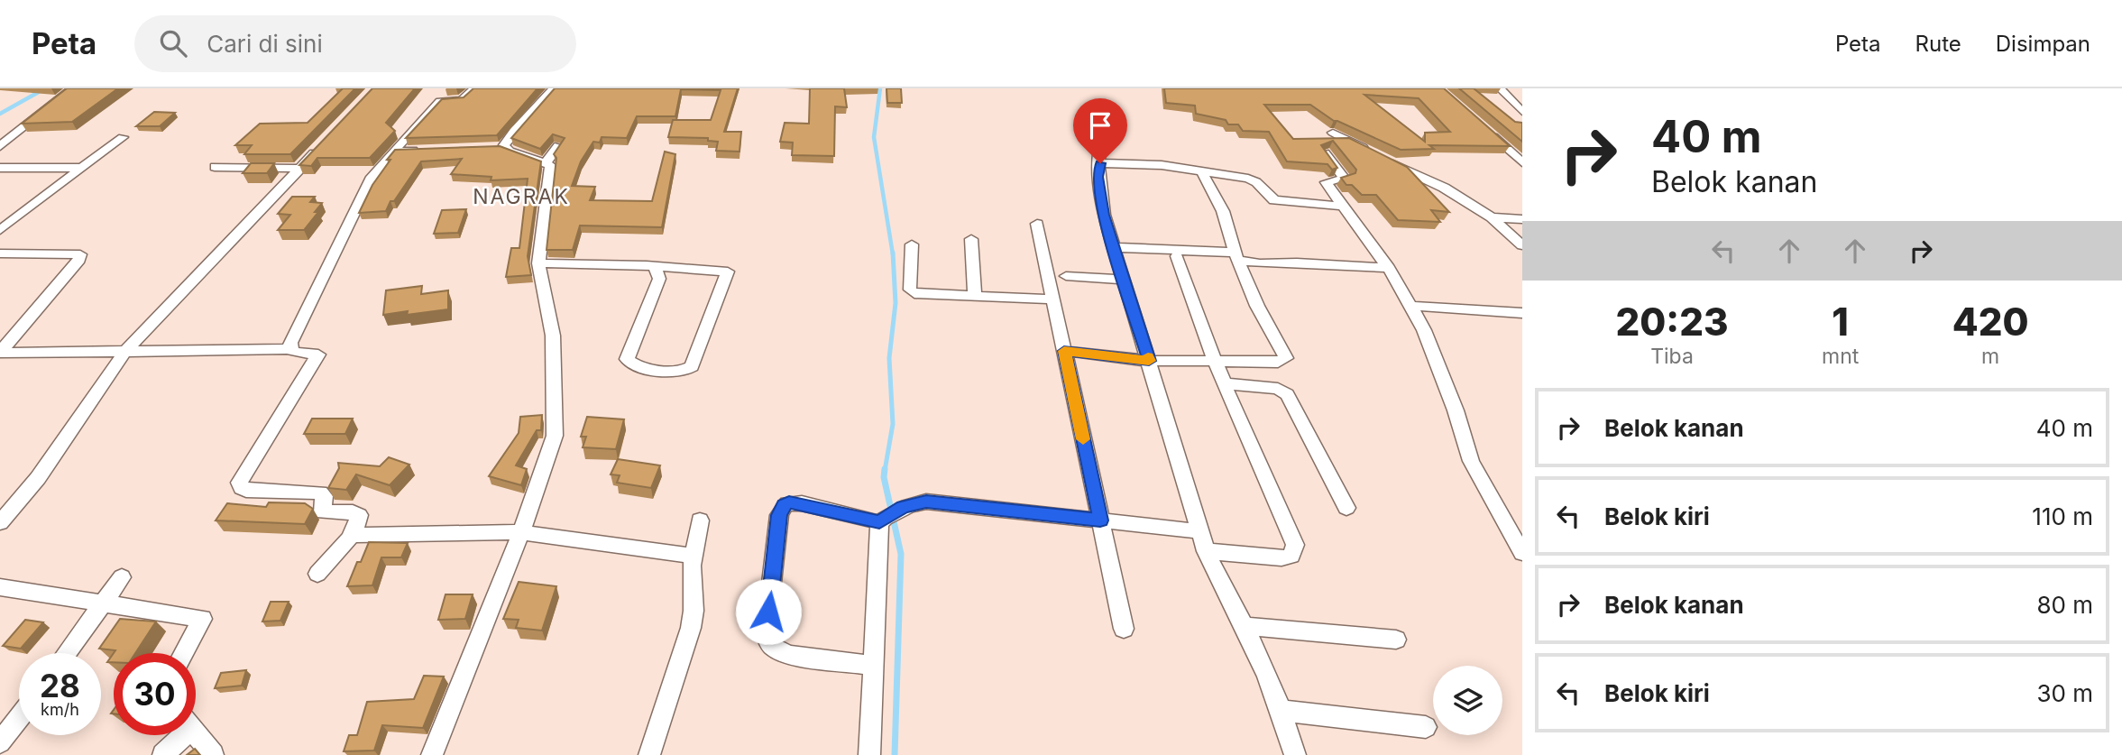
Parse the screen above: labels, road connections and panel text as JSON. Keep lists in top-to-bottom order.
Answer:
{
  "districts": ["NAGRAK"],
  "page": {
    "header": "Peta",
    "search": "Cari di sini",
    "nav": ["Peta", "Rute", "Disimpan"],
    "turn": ["40 m", "Belok kanan"],
    "eta": [
      "20:23",
      "Tiba",
      "1",
      "mnt",
      "420",
      "m"
    ],
    "list": [
      {
        "name": "Belok kanan",
        "value": "40 m"
      },
      {
        "name": "Belok kiri",
        "value": "110 m"
      },
      {
        "name": "Belok kanan",
        "value": "80 m"
      },
      {
        "name": "Belok kiri",
        "value": "30 m"
      }
    ],
    "speed": "28 km/h",
    "limit": "30"
  }
}
